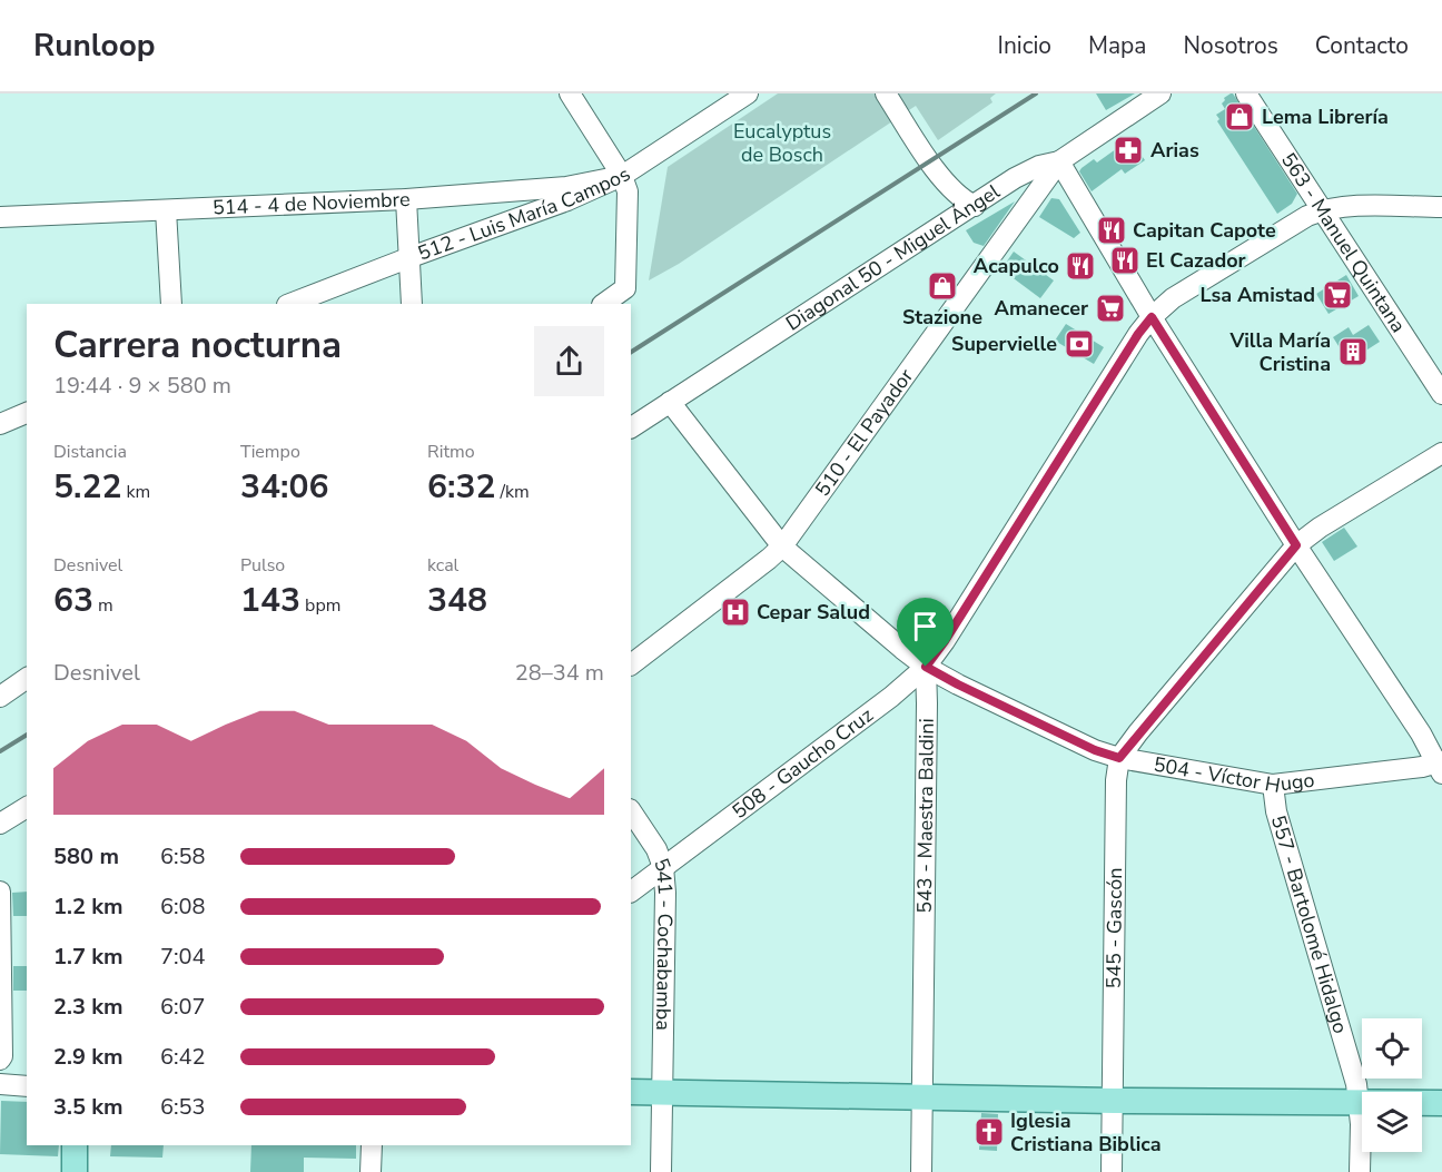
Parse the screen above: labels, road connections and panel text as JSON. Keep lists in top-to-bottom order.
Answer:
{
  "streets": {
    "street": [
      "514 - 4 de Noviembre",
      "512 - Luis María Campos",
      "563 - Manuel Quintana",
      "Diagonal 50 - Miguel Ángel",
      "510 - El Payador",
      "508 - Gaucho Cruz",
      "504 - Víctor Hugo",
      "543 - Maestra Baldini",
      "557 - Bartolomé Hidalgo",
      "545 - Gascón",
      "541 - Cochabamba"
    ]
  },
  "crossings": [
    ["514 - 4 de Noviembre", "512 - Luis María Campos"],
    ["563 - Manuel Quintana", "508 - Gaucho Cruz"],
    ["Diagonal 50 - Miguel Ángel", "510 - El Payador"],
    ["508 - Gaucho Cruz", "504 - Víctor Hugo"],
    ["508 - Gaucho Cruz", "543 - Maestra Baldini"],
    ["508 - Gaucho Cruz", "541 - Cochabamba"],
    ["504 - Víctor Hugo", "543 - Maestra Baldini"],
    ["504 - Víctor Hugo", "557 - Bartolomé Hidalgo"],
    ["504 - Víctor Hugo", "545 - Gascón"]
  ],
  "parks": ["Eucalyptus de Bosch"],
  "places": {
    "shop": ["Lema Librería", "Stazione"],
    "pharmacy": ["Arias"],
    "restaurant": ["Capitan Capote", "El Cazador", "Acapulco"],
    "supermarket": ["Lsa Amistad", "Amanecer"],
    "bank": ["Supervielle"],
    "building": ["Villa María Cristina"],
    "hospital": ["Cepar Salud"],
    "church": ["Iglesia Cristiana Biblica"]
  },
  "page": {
    "header": "Runloop",
    "nav": [
      "Inicio",
      "Mapa",
      "Nosotros",
      "Contacto"
    ],
    "heading": ["Carrera nocturna", "19:44 · 9 × 580 m"],
    "stats": [
      ["Distancia", "5.22 km"],
      ["Tiempo", "34:06"],
      ["Ritmo", "6:32 /km"],
      ["Desnivel", "63 m"],
      ["Pulso", "143 bpm"],
      ["kcal", "348"]
    ],
    "chart": ["Desnivel", "28–34 m"],
    "list": [
      {
        "name": "580 m",
        "note": "6:58"
      },
      {
        "name": "1.2 km",
        "note": "6:08"
      },
      {
        "name": "1.7 km",
        "note": "7:04"
      },
      {
        "name": "2.3 km",
        "note": "6:07"
      },
      {
        "name": "2.9 km",
        "note": "6:42"
      },
      {
        "name": "3.5 km",
        "note": "6:53"
      }
    ]
  }
}
